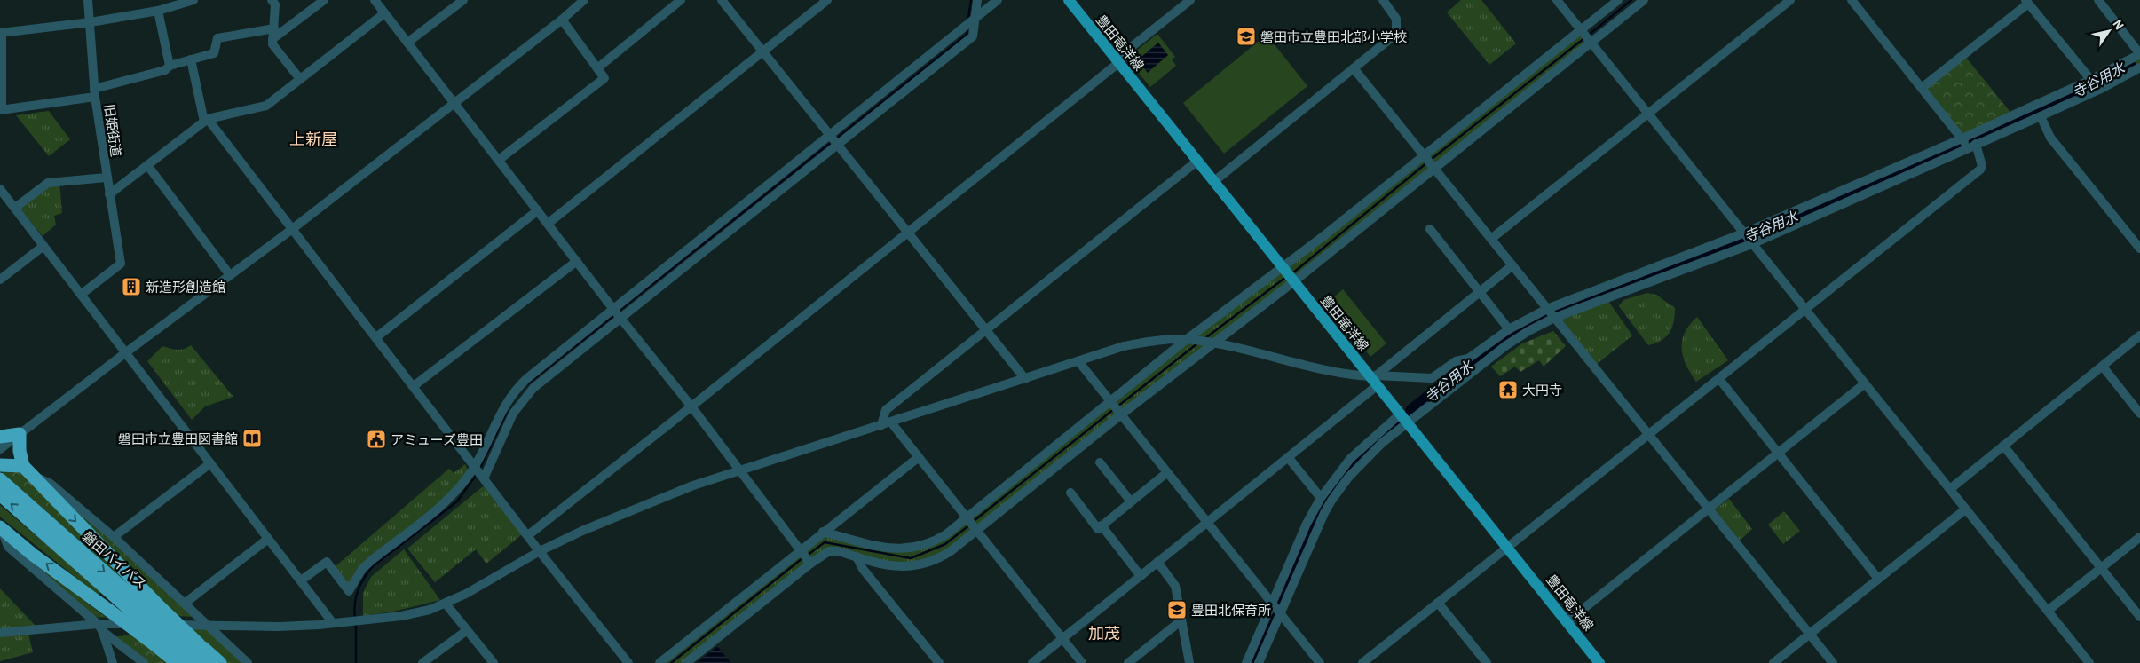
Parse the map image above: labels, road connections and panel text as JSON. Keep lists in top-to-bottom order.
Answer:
{
  "streets": {
    "highway": ["磐田バイパス"],
    "main road": ["豊田竜洋線"],
    "street": ["旧姫街道"]
  },
  "districts": ["上新屋", "加茂"],
  "water": ["寺谷用水"],
  "places": {
    "school or university": ["磐田市立豊田北部小学校", "豊田北保育所"],
    "building": ["新造形創造館"],
    "temple": ["大円寺"],
    "library": ["磐田市立豊田図書館"],
    "public building": ["アミューズ豊田"]
  },
  "north": "top right"
}
